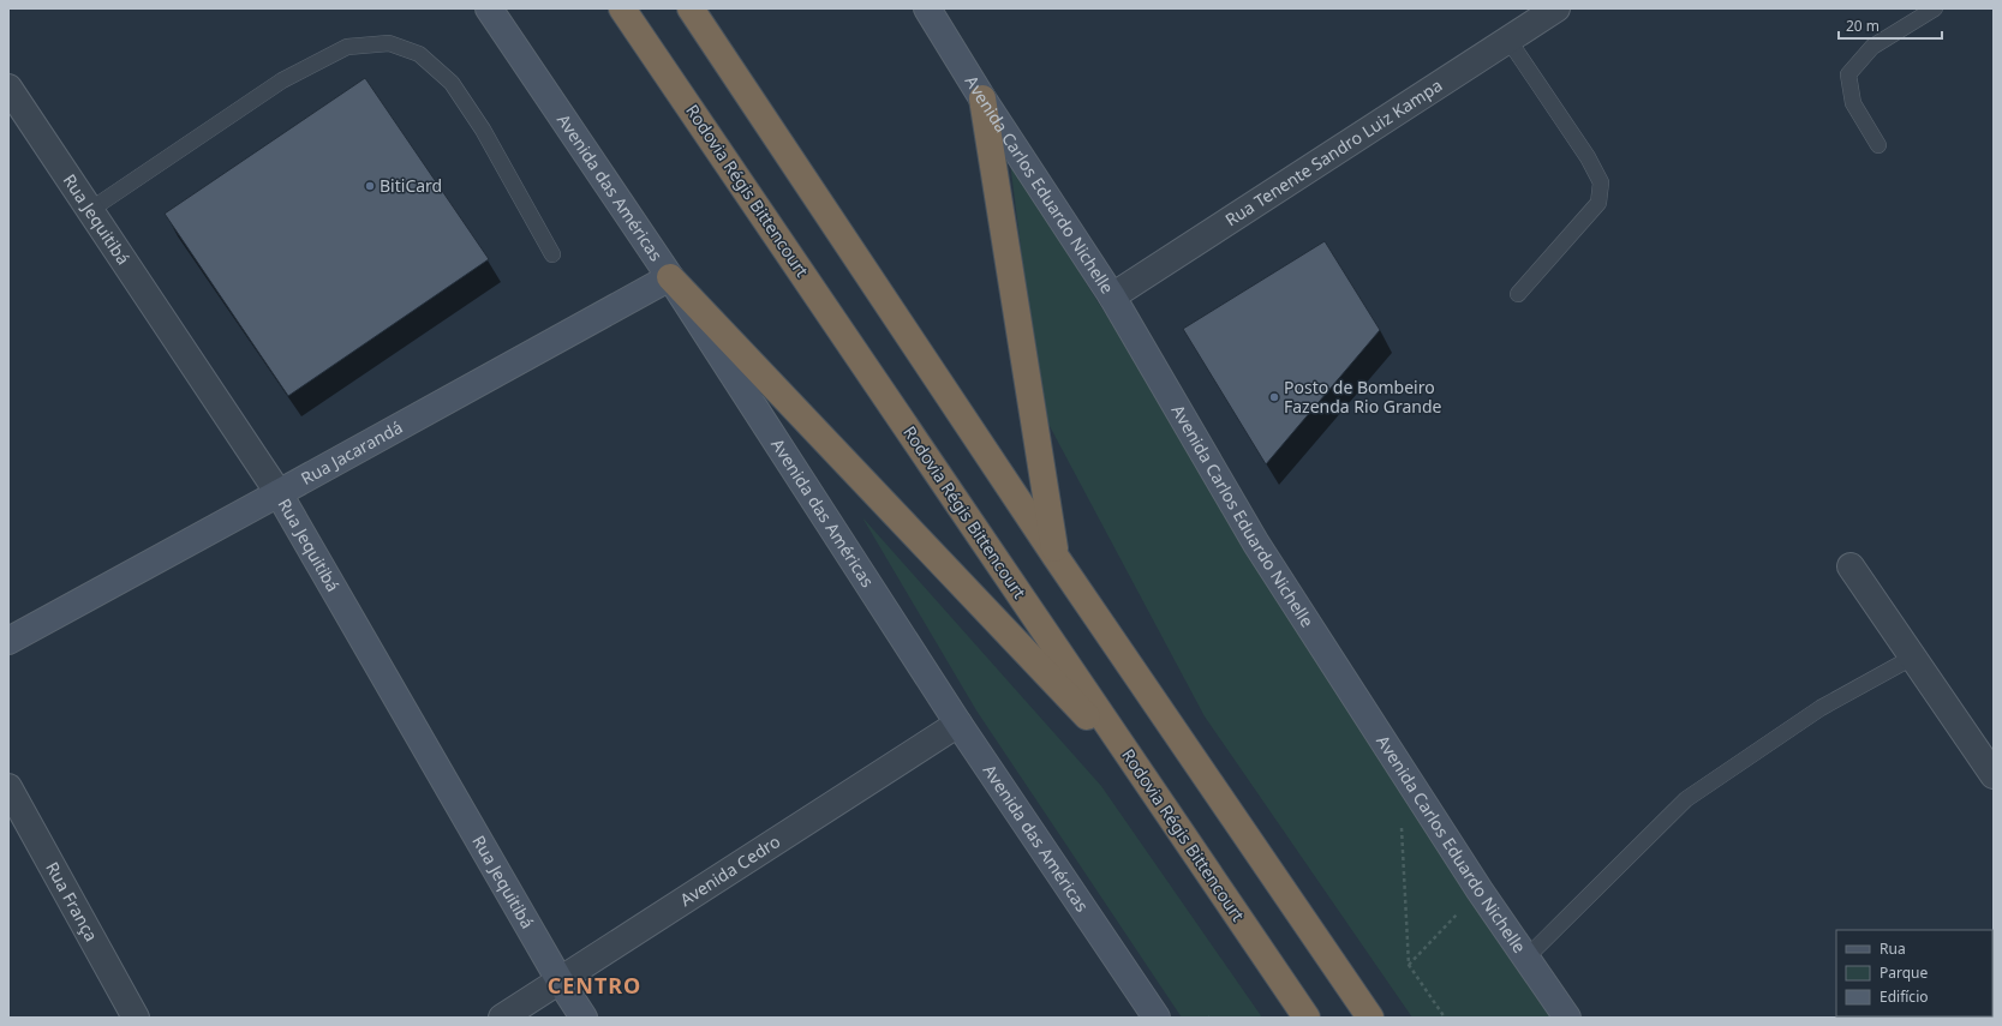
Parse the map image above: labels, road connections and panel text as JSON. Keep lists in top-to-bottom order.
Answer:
{
  "streets": {
    "highway": ["Rodovia Régis Bittencourt"],
    "main road": [
      "Avenida Carlos Eduardo Nichelle",
      "Avenida das Américas",
      "Rua Jequitibá",
      "Rua Jacarandá"
    ],
    "street": ["Rua Tenente Sandro Luiz Kampa", "Avenida Cedro", "Rua França"]
  },
  "crossings": [
    ["Rua Tenente Sandro Luiz Kampa", "Avenida Carlos Eduardo Nichelle"],
    ["Avenida das Américas", "Rua Jacarandá"],
    ["Avenida das Américas", "Avenida Cedro"],
    ["Rua Jequitibá", "Rua Jacarandá"],
    ["Rua Jequitibá", "Avenida Cedro"]
  ],
  "districts": ["CENTRO"],
  "places": ["BitiCard", "Posto de Bombeiro Fazenda Rio Grande"],
  "legend": ["Rua", "Parque", "Edifício"],
  "scale_bar": "20 m"
}
